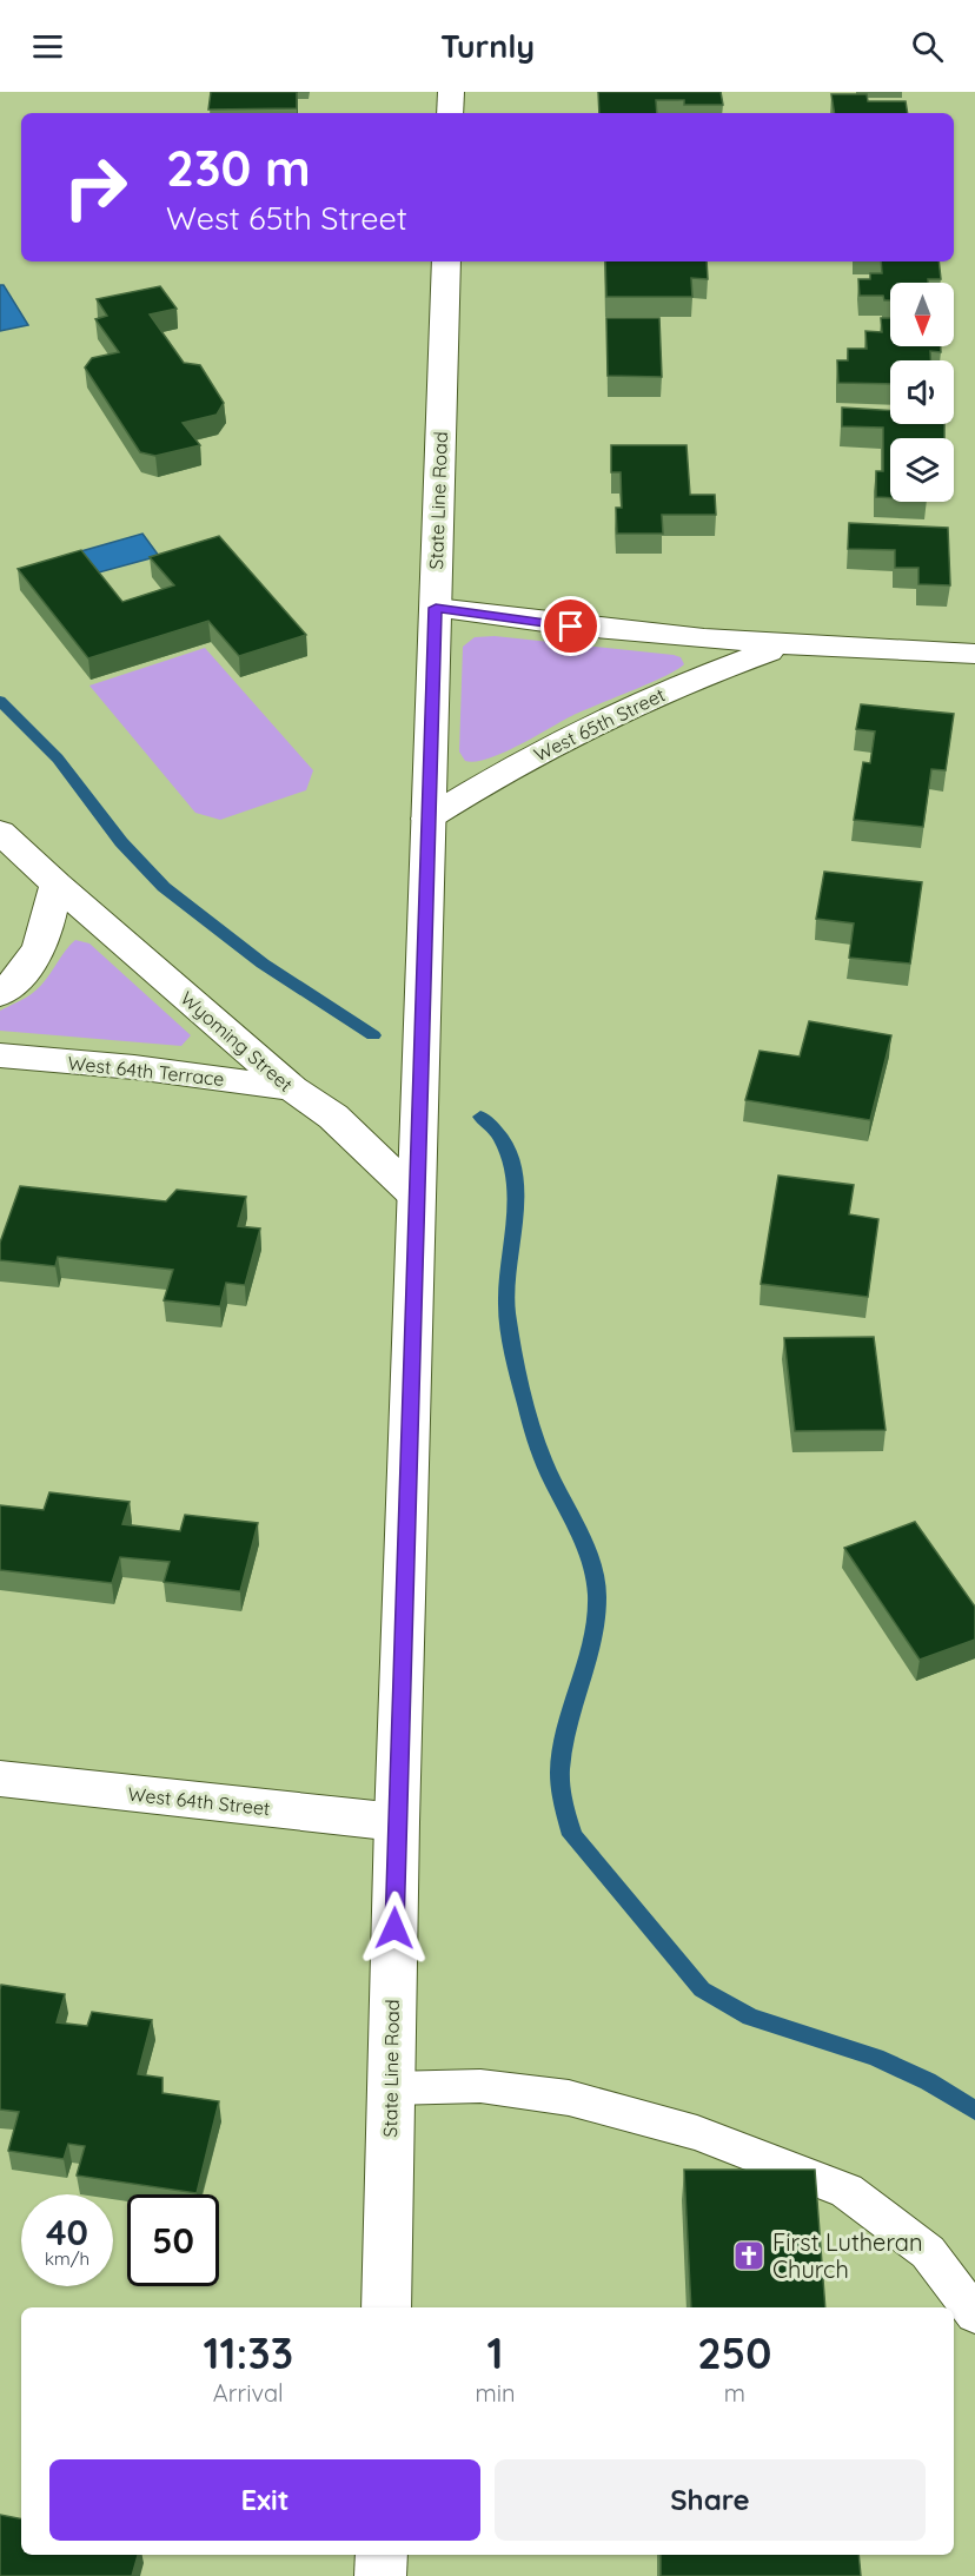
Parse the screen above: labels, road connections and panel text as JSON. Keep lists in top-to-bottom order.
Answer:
{
  "streets": {
    "main road": [
      "State Line Road",
      "West 65th Street",
      "Wyoming Street",
      "West 64th Terrace",
      "West 64th Street"
    ]
  },
  "crossings": [
    ["State Line Road", "West 65th Street"],
    ["State Line Road", "Wyoming Street"],
    ["State Line Road", "West 64th Street"],
    ["Wyoming Street", "West 64th Terrace"]
  ],
  "places": {
    "church": ["First Lutheran Church"]
  },
  "north": "bottom",
  "page": {
    "header": "Turnly",
    "turn": ["230 m", "West 65th Street"],
    "speed": "40 km/h",
    "limit": "50",
    "eta": [
      "11:33",
      "Arrival",
      "1",
      "min",
      "250",
      "m"
    ],
    "buttons": ["Exit", "Share"]
  }
}
